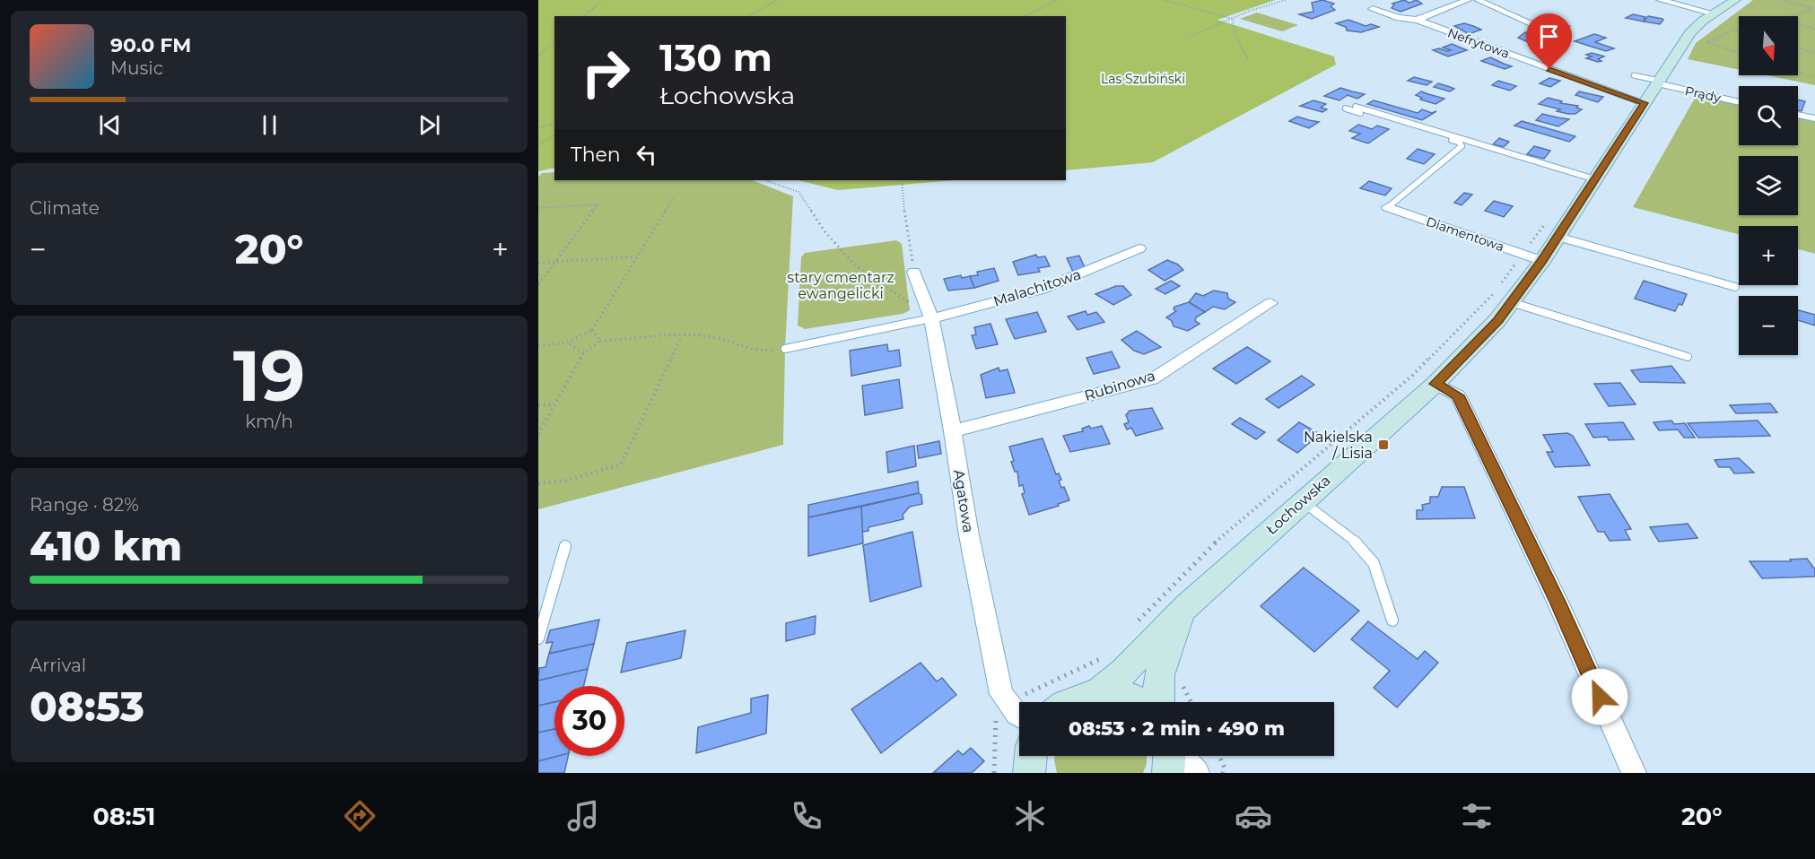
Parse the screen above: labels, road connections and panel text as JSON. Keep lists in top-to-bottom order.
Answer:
{
  "streets": {
    "main road": ["Łochowska"],
    "street": [
      "Nefrytowa",
      "Prądy",
      "Diamentowa",
      "Malachitowa",
      "Rubinowa",
      "Agatowa"
    ]
  },
  "crossings": [
    ["Nefrytowa", "Łochowska"],
    ["Prądy", "Łochowska"],
    ["Diamentowa", "Łochowska"],
    ["Malachitowa", "Agatowa"],
    ["Rubinowa", "Agatowa"]
  ],
  "parks": ["Las Szubiński", "stary cmentarz ewangelicki"],
  "places": {
    "transit": ["Nakielska / Lisia"]
  },
  "north": "bottom",
  "page": {
    "map_buttons": ["+", "−"],
    "turn": ["130 m", "Łochowska"],
    "song": ["90.0 FM", "Music"],
    "then": "Then",
    "tile": [
      "Climate",
      ["19", "km/h"],
      ["Range · 82%", "410 km"],
      ["Arrival", "08:53"]
    ],
    "heat": ["−", "20°", "+"],
    "limit": "30",
    "trip": "08:53 · 2 min · 490 m",
    "tabs": ["08:51", "20°"]
  }
}
